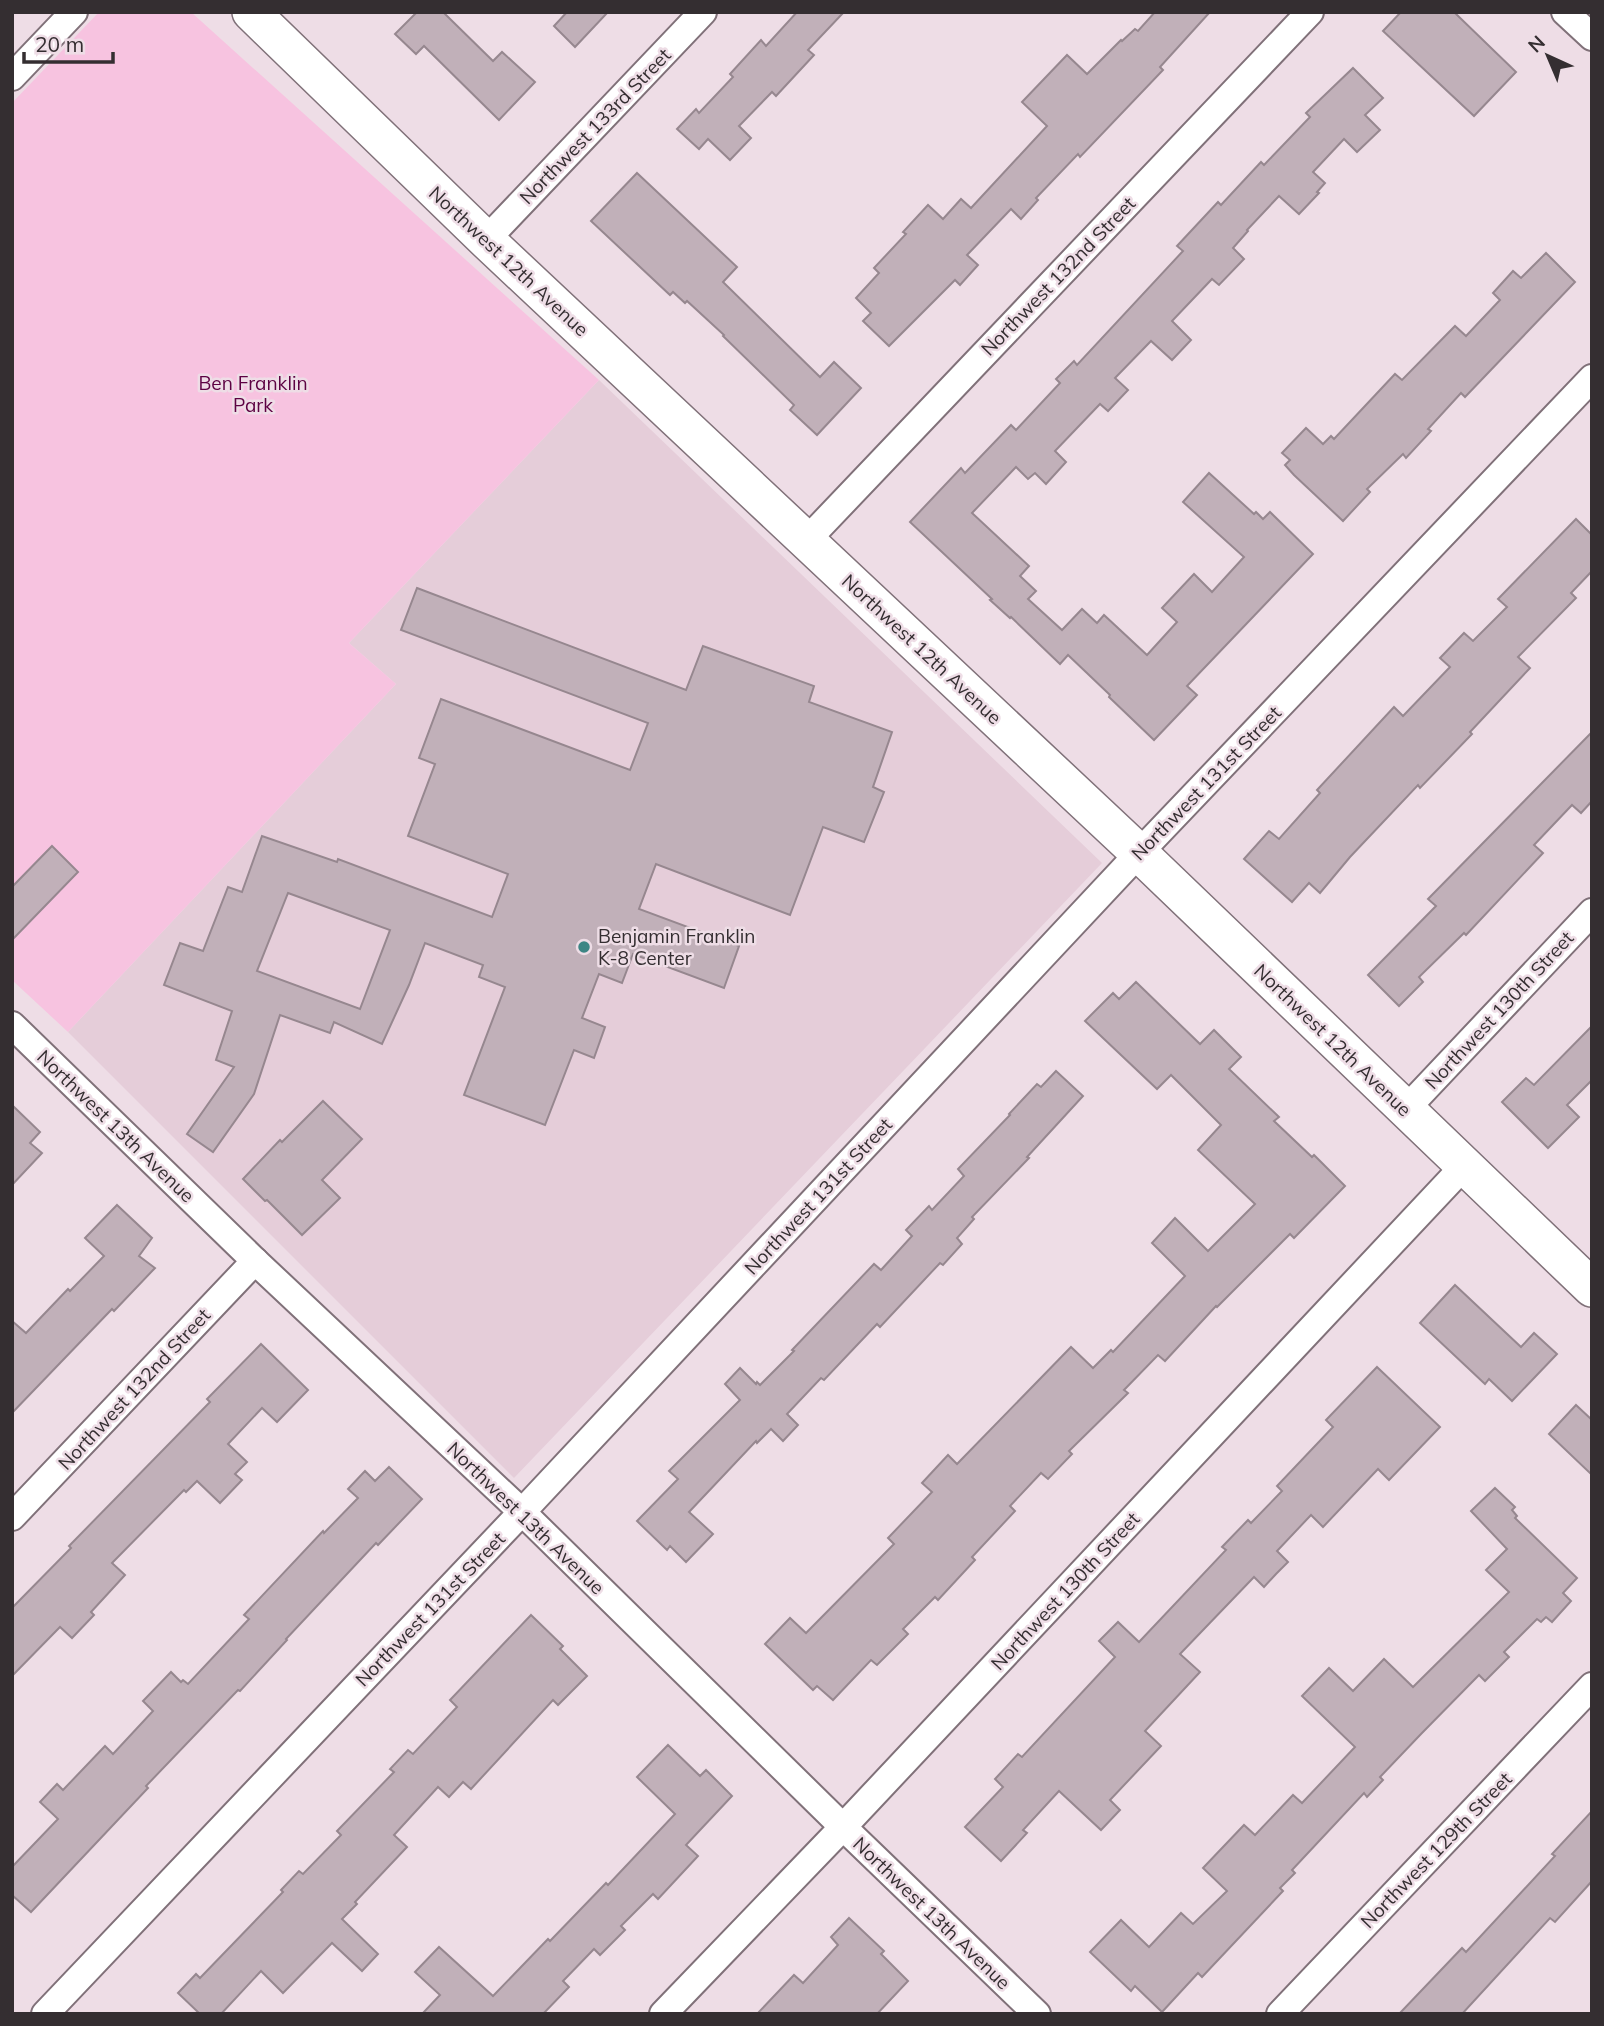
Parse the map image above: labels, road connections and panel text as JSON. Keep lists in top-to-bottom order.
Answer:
{
  "streets": {
    "street": [
      "Northwest 133rd Street",
      "Northwest 12th Avenue",
      "Northwest 132nd Street",
      "Northwest 131st Street",
      "Northwest 130th Street",
      "Northwest 13th Avenue",
      "Northwest 129th Street"
    ]
  },
  "crossings": [
    ["Northwest 133rd Street", "Northwest 12th Avenue"],
    ["Northwest 12th Avenue", "Northwest 132nd Street"],
    ["Northwest 12th Avenue", "Northwest 131st Street"],
    ["Northwest 12th Avenue", "Northwest 130th Street"],
    ["Northwest 132nd Street", "Northwest 13th Avenue"],
    ["Northwest 131st Street", "Northwest 13th Avenue"],
    ["Northwest 130th Street", "Northwest 13th Avenue"]
  ],
  "parks": ["Ben Franklin Park"],
  "places": ["Benjamin Franklin K-8 Center"],
  "scale_bar": "20 m",
  "north": "top left"
}
